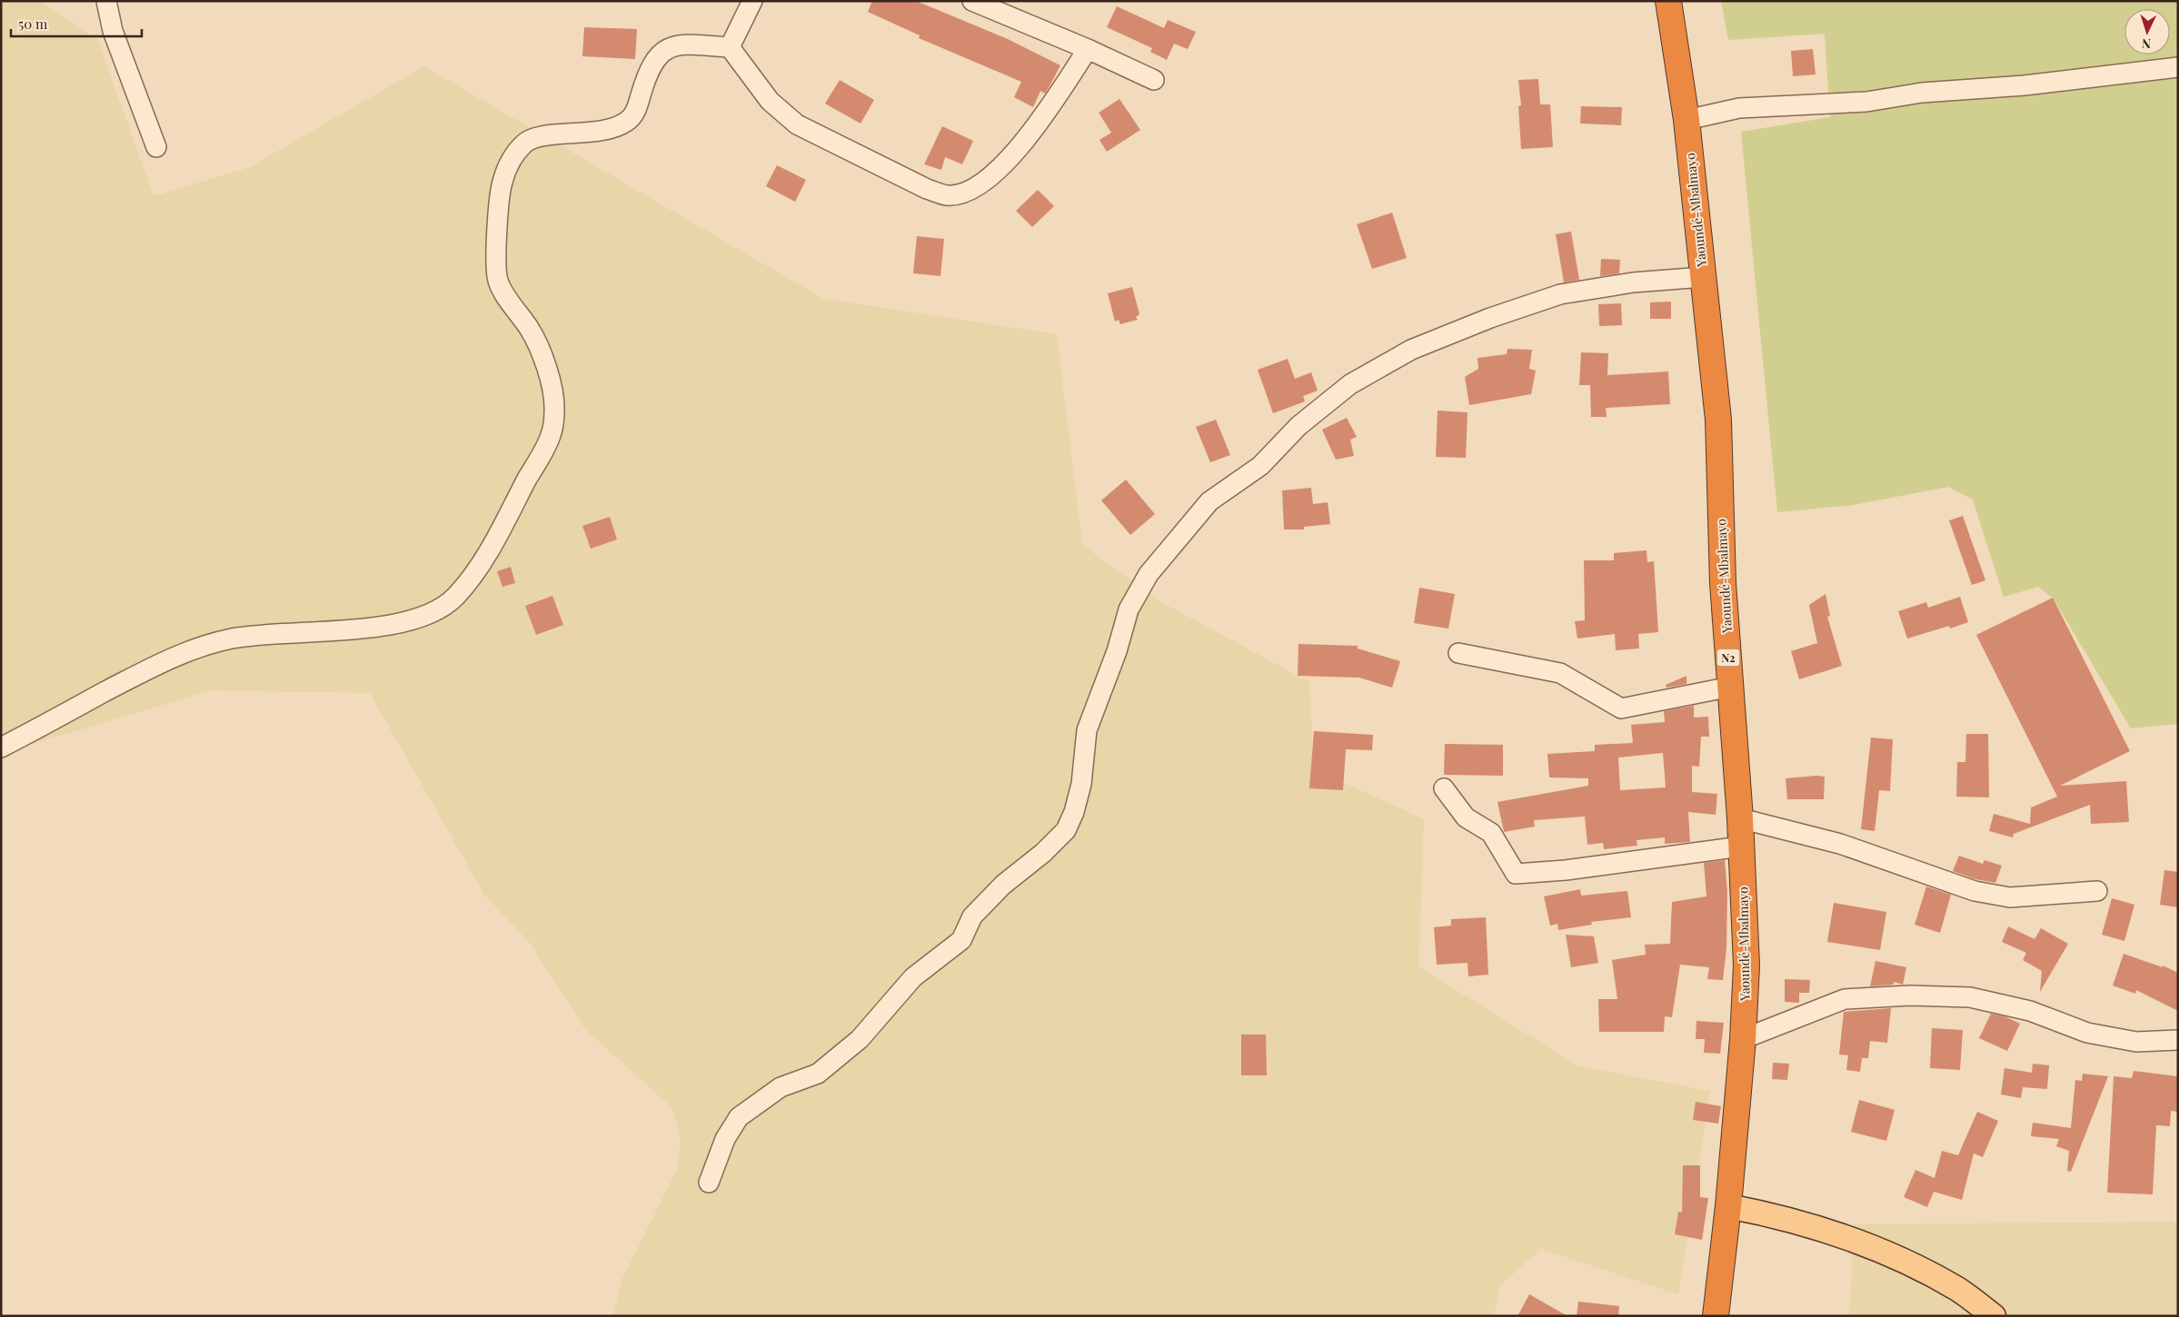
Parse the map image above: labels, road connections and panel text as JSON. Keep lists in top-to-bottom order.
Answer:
{
  "streets": {
    "highway": ["Yaoundé-Mbalmayo", "N2"]
  },
  "scale_bar": "50 m",
  "north": "bottom"
}
